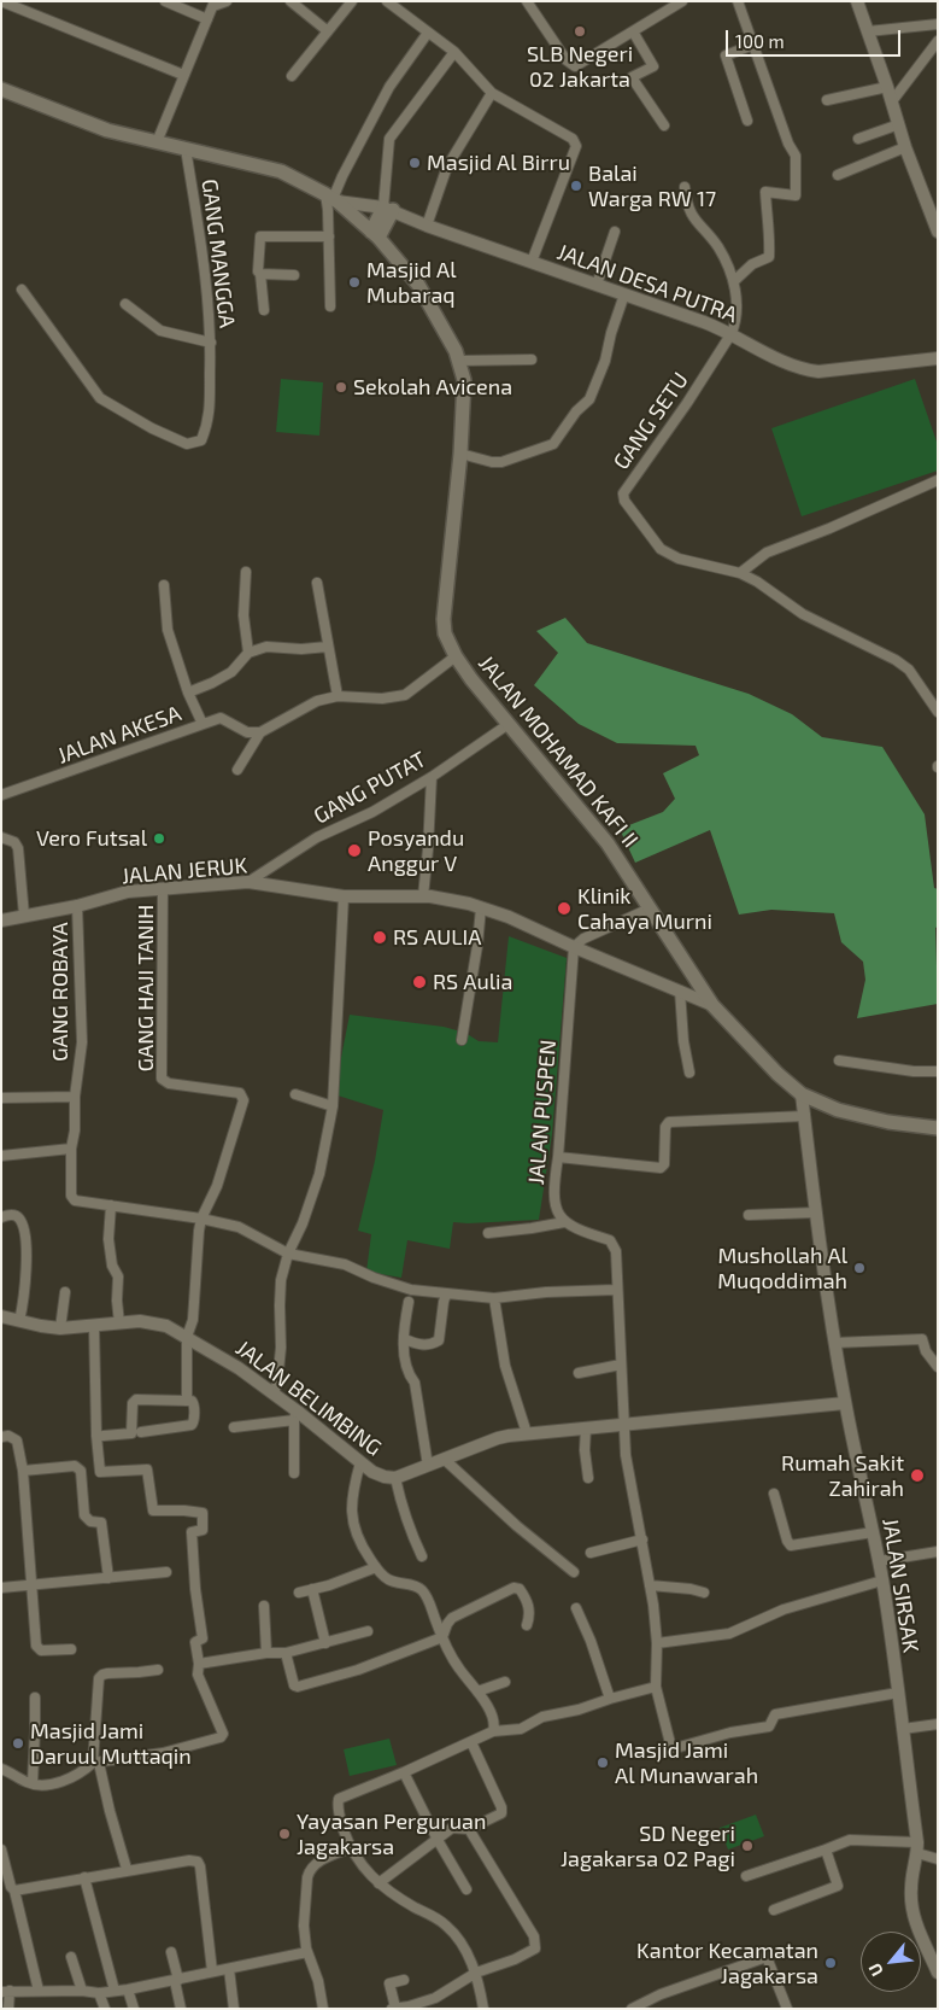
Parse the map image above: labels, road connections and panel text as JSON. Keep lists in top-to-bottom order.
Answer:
{
  "streets": {
    "main road": ["JALAN MOHAMAD KAFI II"],
    "street": [
      "GANG MANGGA",
      "JALAN DESA PUTRA",
      "GANG SETU",
      "JALAN AKESA",
      "GANG PUTAT",
      "JALAN JERUK",
      "GANG HAJI TANIH",
      "GANG ROBAYA",
      "JALAN PUSPEN",
      "JALAN BELIMBING",
      "JALAN SIRSAK"
    ]
  },
  "crossings": [
    ["GANG MANGGA", "JALAN MOHAMAD KAFI II"],
    ["JALAN DESA PUTRA", "GANG SETU"],
    ["JALAN DESA PUTRA", "JALAN MOHAMAD KAFI II"],
    ["JALAN MOHAMAD KAFI II", "GANG PUTAT"],
    ["JALAN MOHAMAD KAFI II", "JALAN JERUK"],
    ["JALAN MOHAMAD KAFI II", "JALAN SIRSAK"],
    ["GANG PUTAT", "JALAN JERUK"],
    ["JALAN JERUK", "GANG HAJI TANIH"],
    ["JALAN JERUK", "GANG ROBAYA"],
    ["JALAN JERUK", "JALAN PUSPEN"],
    ["JALAN BELIMBING", "JALAN SIRSAK"]
  ],
  "places": [
    "SLB Negeri 02 Jakarta",
    "Masjid Al Birru",
    "Balai Warga RW 17",
    "Masjid Al Mubaraq",
    "Sekolah Avicena",
    "Vero Futsal",
    "Posyandu Anggur V",
    "Klinik Cahaya Murni",
    "RS AULIA",
    "RS Aulia",
    "Mushollah Al Muqoddimah",
    "Rumah Sakit Zahirah",
    "Masjid Jami Daruul Muttaqin",
    "Masjid Jami Al Munawarah",
    "Yayasan Perguruan Jagakarsa",
    "SD Negeri Jagakarsa 02 Pagi",
    "Kantor Kecamatan Jagakarsa"
  ],
  "scale_bar": "100 m",
  "north": "bottom left"
}
